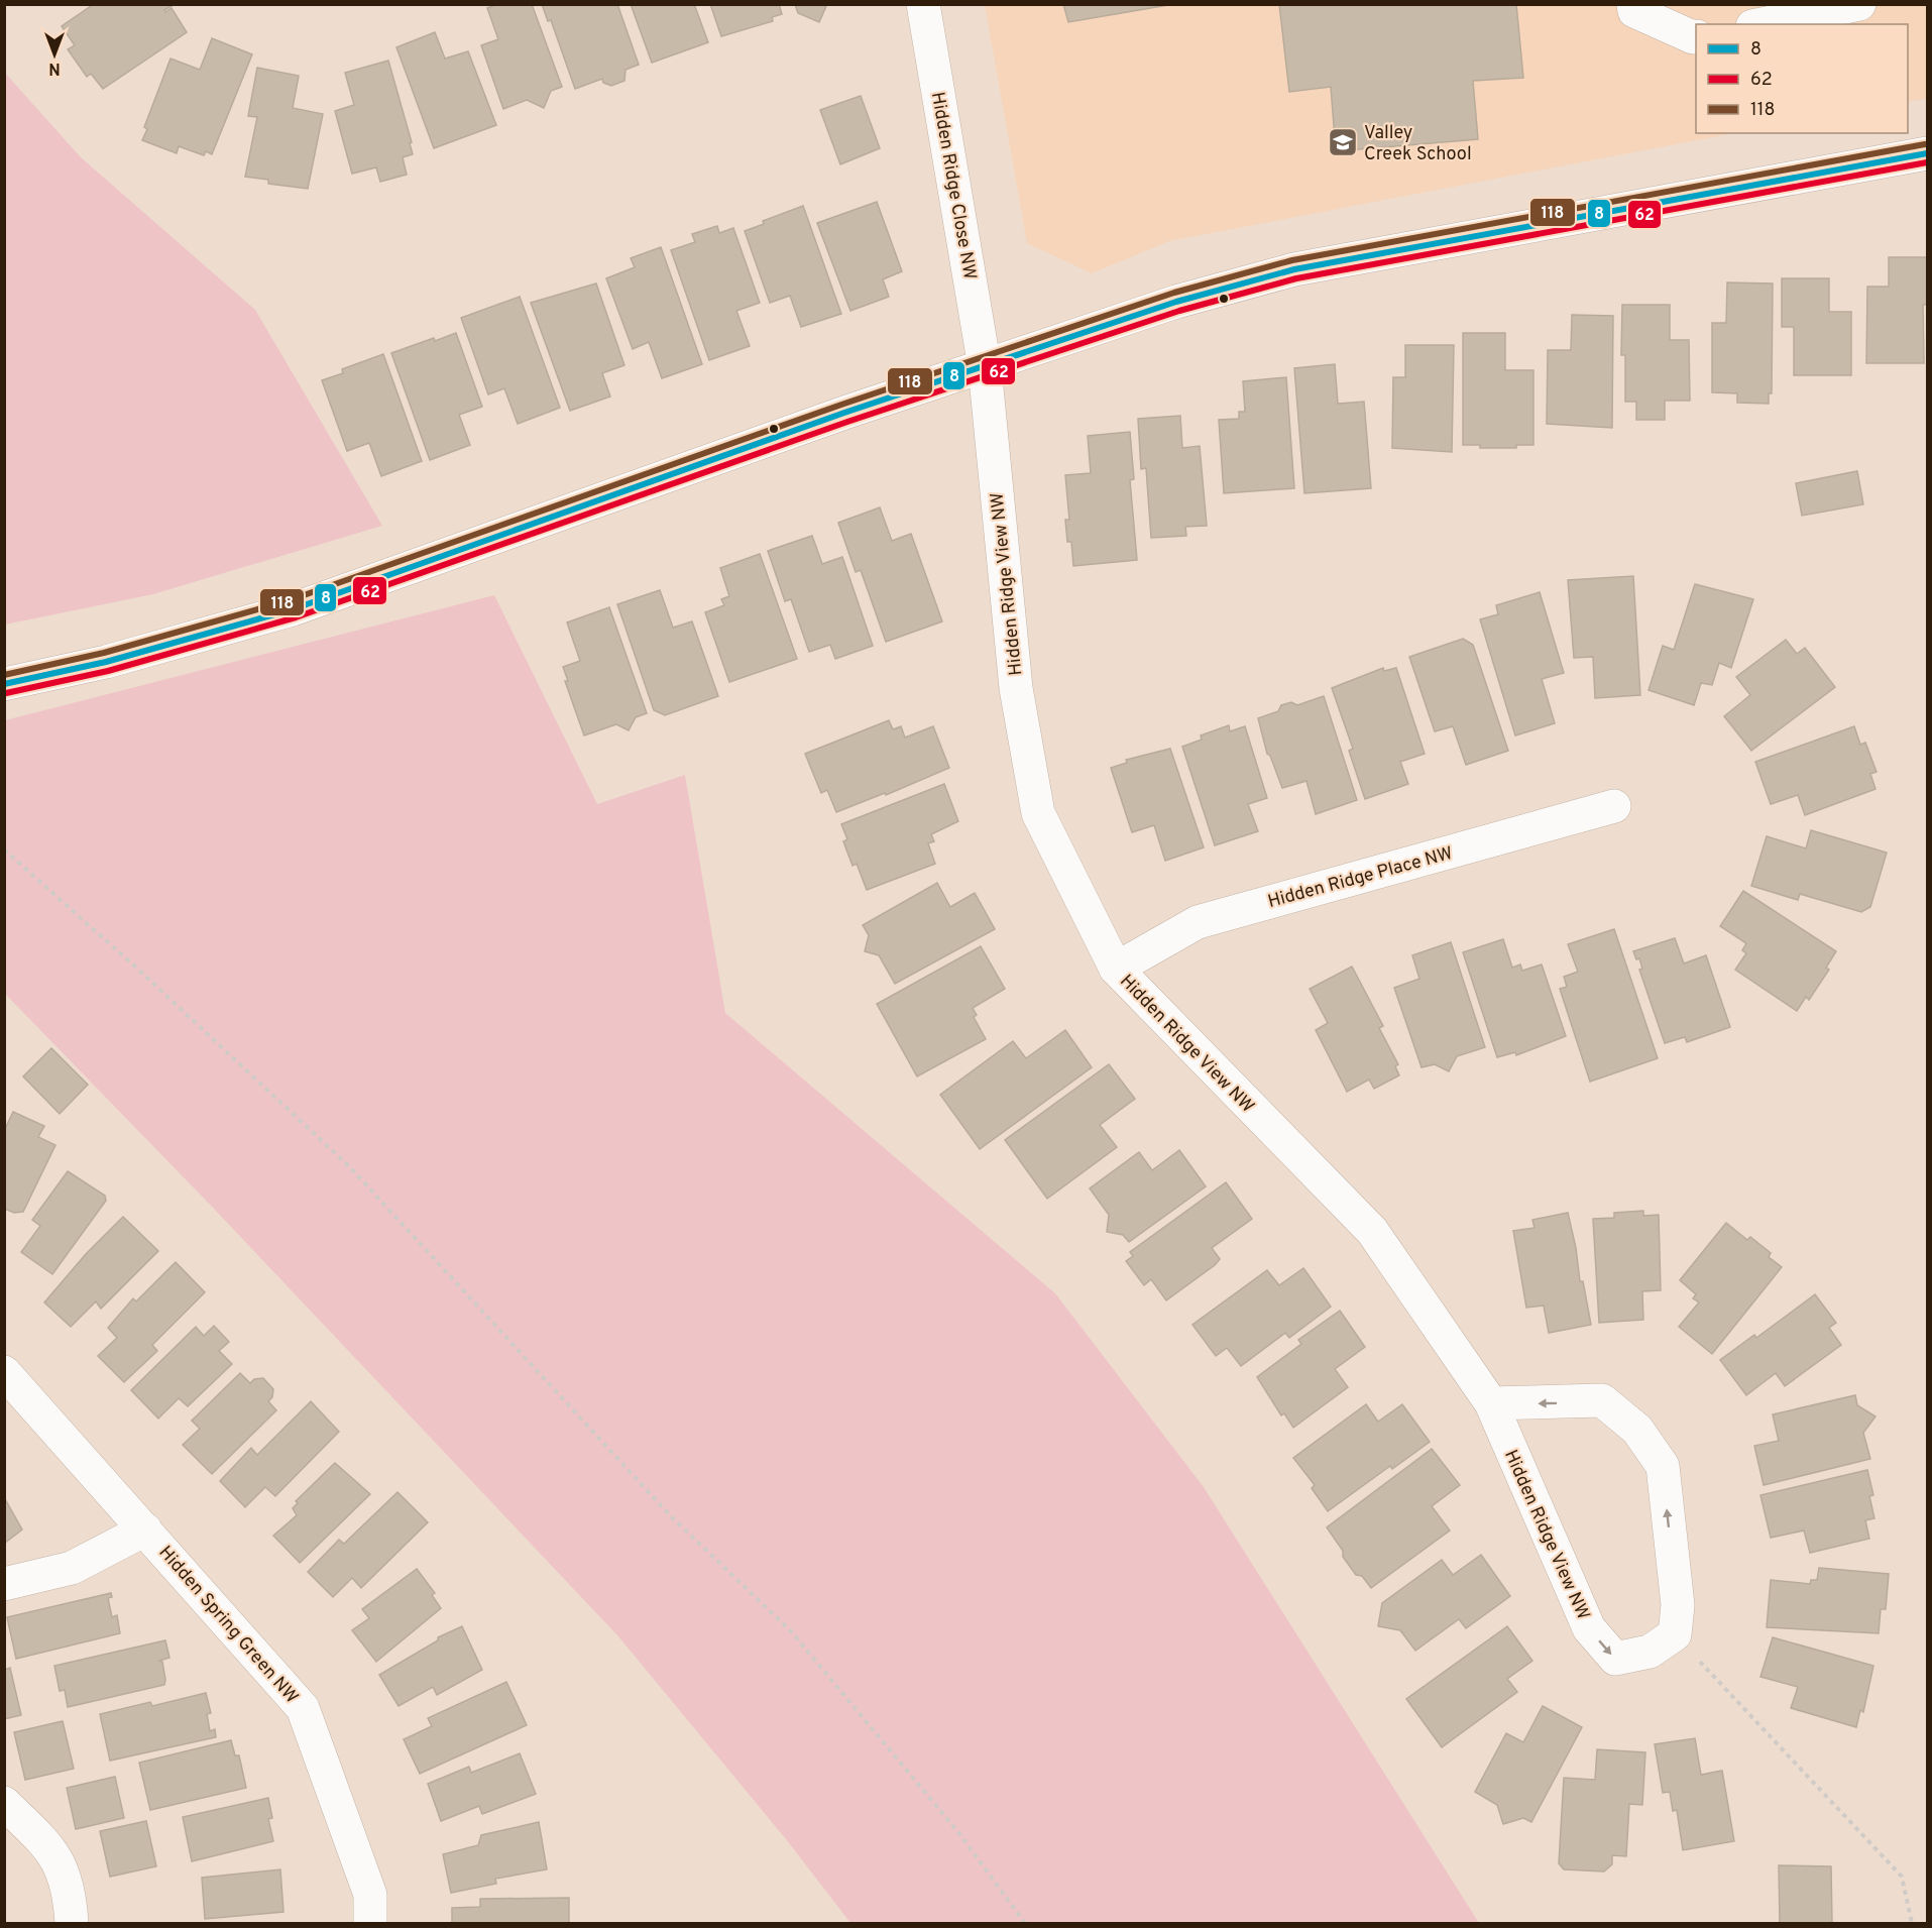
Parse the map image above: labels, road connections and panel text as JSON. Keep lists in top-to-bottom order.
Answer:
{
  "streets": {
    "street": [
      "Hidden Ridge Close NW",
      "Hidden Ridge View NW",
      "Hidden Ridge Place NW",
      "Hidden Spring Green NW"
    ]
  },
  "crossings": [
    ["Hidden Ridge Close NW", "Hidden Ridge View NW"],
    ["Hidden Ridge View NW", "Hidden Ridge Place NW"]
  ],
  "places": {
    "school or university": ["Valley Creek School"]
  },
  "lines": ["transit line 118", "transit line 8", "transit line 62"],
  "legend": ["8", "62", "118"],
  "north": "bottom"
}
